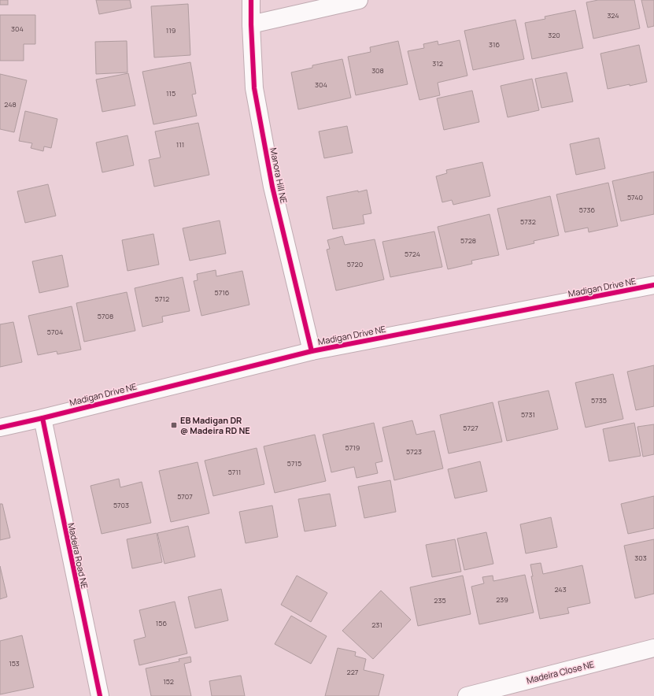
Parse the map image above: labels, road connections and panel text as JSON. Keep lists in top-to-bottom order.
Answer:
{
  "streets": {
    "street": [
      "Manora Hill NE",
      "Madigan Drive NE",
      "Madeira Road NE",
      "Madeira Close NE"
    ]
  },
  "crossings": [
    ["Manora Hill NE", "Madigan Drive NE"],
    ["Madigan Drive NE", "Madeira Road NE"]
  ],
  "places": {
    "transit": ["EB Madigan DR @ Madeira RD NE"]
  },
  "house_numbers": [
    "324",
    "304",
    "119",
    "320",
    "316",
    "312",
    "308",
    "304",
    "115",
    "248",
    "111",
    "5740",
    "5736",
    "5732",
    "5728",
    "5724",
    "5720",
    "5716",
    "5712",
    "5708",
    "5704",
    "5735",
    "5731",
    "5727",
    "5719",
    "5723",
    "5715",
    "5711",
    "5707",
    "5703",
    "303",
    "243",
    "239",
    "235",
    "156",
    "231",
    "153",
    "227",
    "152"
  ]
}
